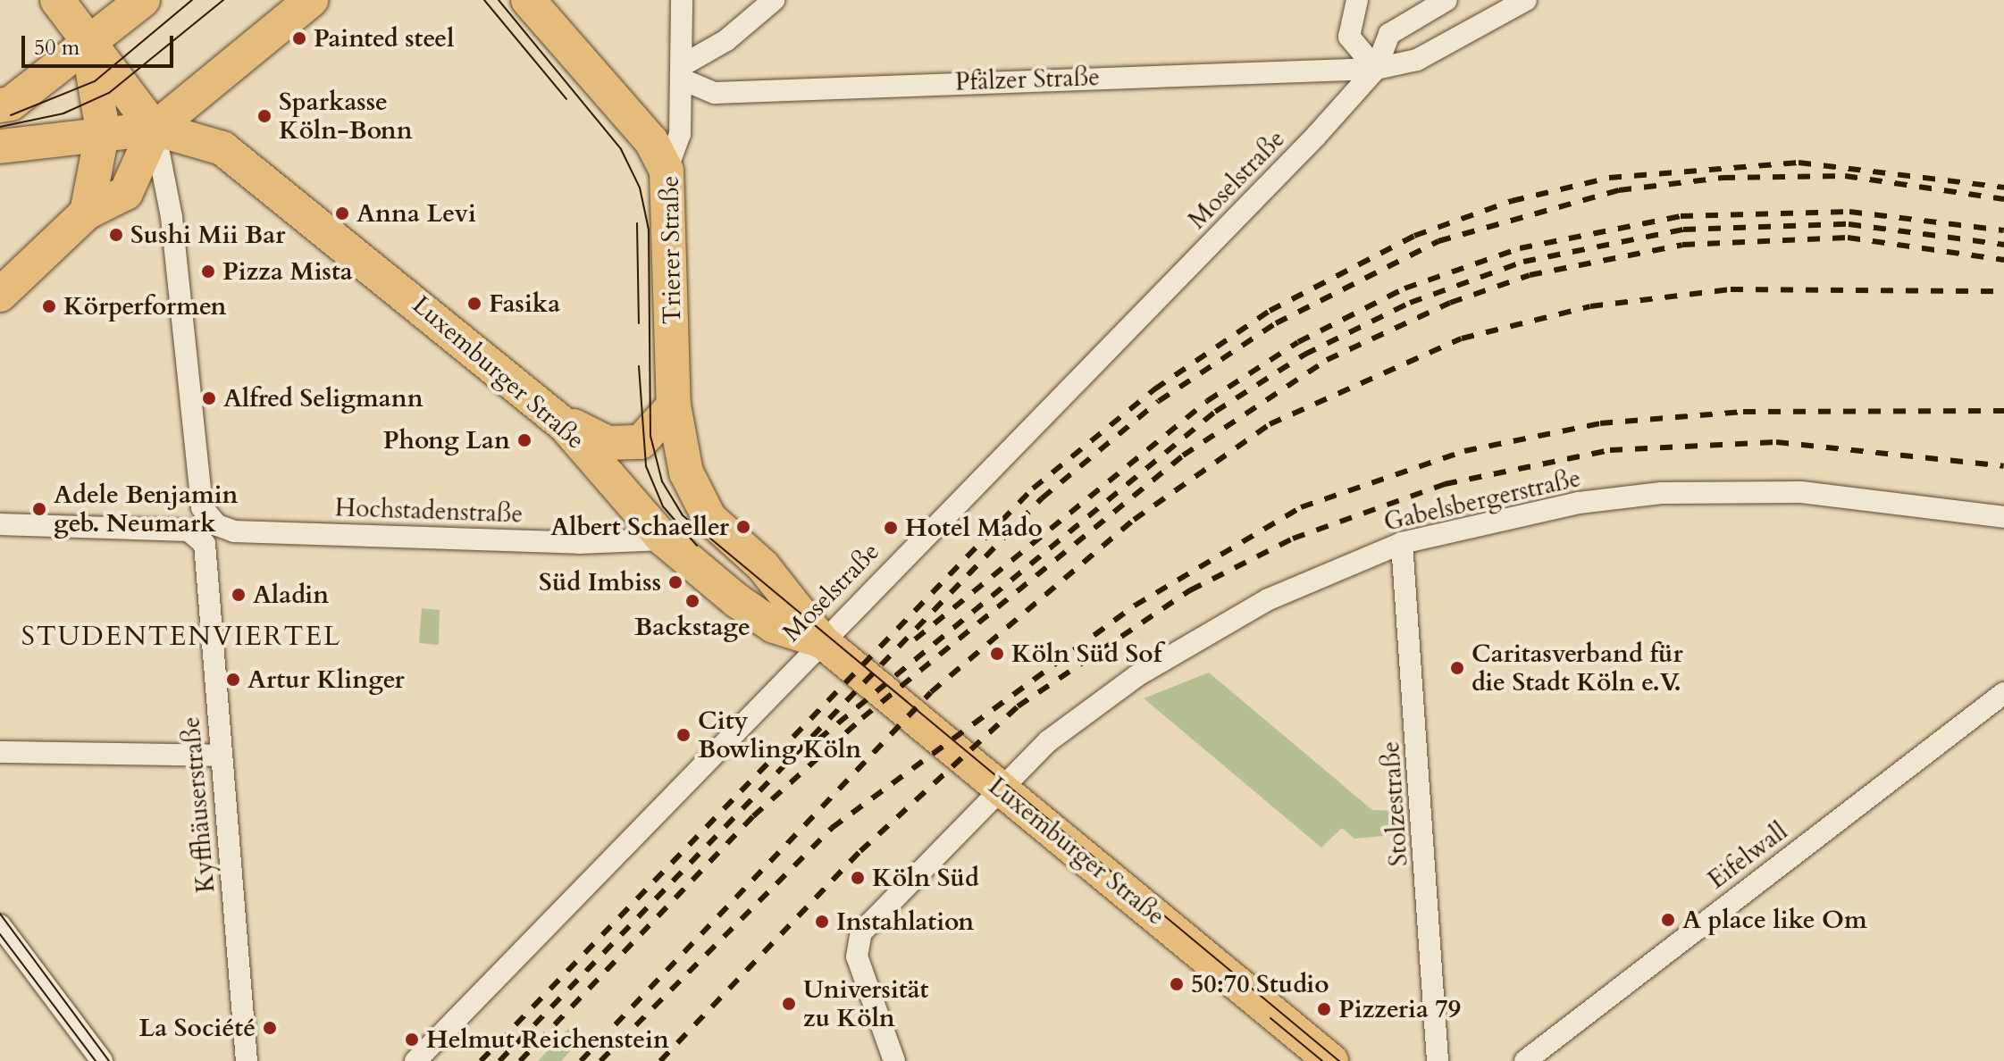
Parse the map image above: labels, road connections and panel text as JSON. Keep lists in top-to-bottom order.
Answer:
{
  "streets": {
    "main road": ["Trierer Straße", "Luxemburger Straße"],
    "street": [
      "Pfälzer Straße",
      "Moselstraße",
      "Gabelsbergerstraße",
      "Hochstadenstraße",
      "Stolzestraße",
      "Kyffhäuserstraße",
      "Eifelwall"
    ]
  },
  "crossings": [
    ["Pfälzer Straße", "Moselstraße"],
    ["Pfälzer Straße", "Trierer Straße"],
    ["Moselstraße", "Luxemburger Straße"],
    ["Trierer Straße", "Luxemburger Straße"],
    ["Luxemburger Straße", "Gabelsbergerstraße"],
    ["Luxemburger Straße", "Hochstadenstraße"],
    ["Gabelsbergerstraße", "Stolzestraße"]
  ],
  "districts": ["STUDENTENVIERTEL"],
  "places": [
    "Painted steel",
    "Sparkasse Köln-Bonn",
    "Anna Levi",
    "Sushi Mii Bar",
    "Pizza Mista",
    "Fasika",
    "Körperformen",
    "Alfred Seligmann",
    "Phong Lan",
    "Adele Benjamin geb. Neumark",
    "Albert Schaeller",
    "Hotel Mado",
    "Süd Imbiss",
    "Aladin",
    "Backstage",
    "Köln Süd Sof",
    "Caritasverband für die Stadt Köln e.V.",
    "Artur Klinger",
    "City Bowling Köln",
    "Köln Süd",
    "A place like Om",
    "Instahlation",
    "50:70 Studio",
    "Universität zu Köln",
    "Pizzeria 79",
    "La Société",
    "Helmut Reichenstein"
  ],
  "scale_bar": "50 m"
}
